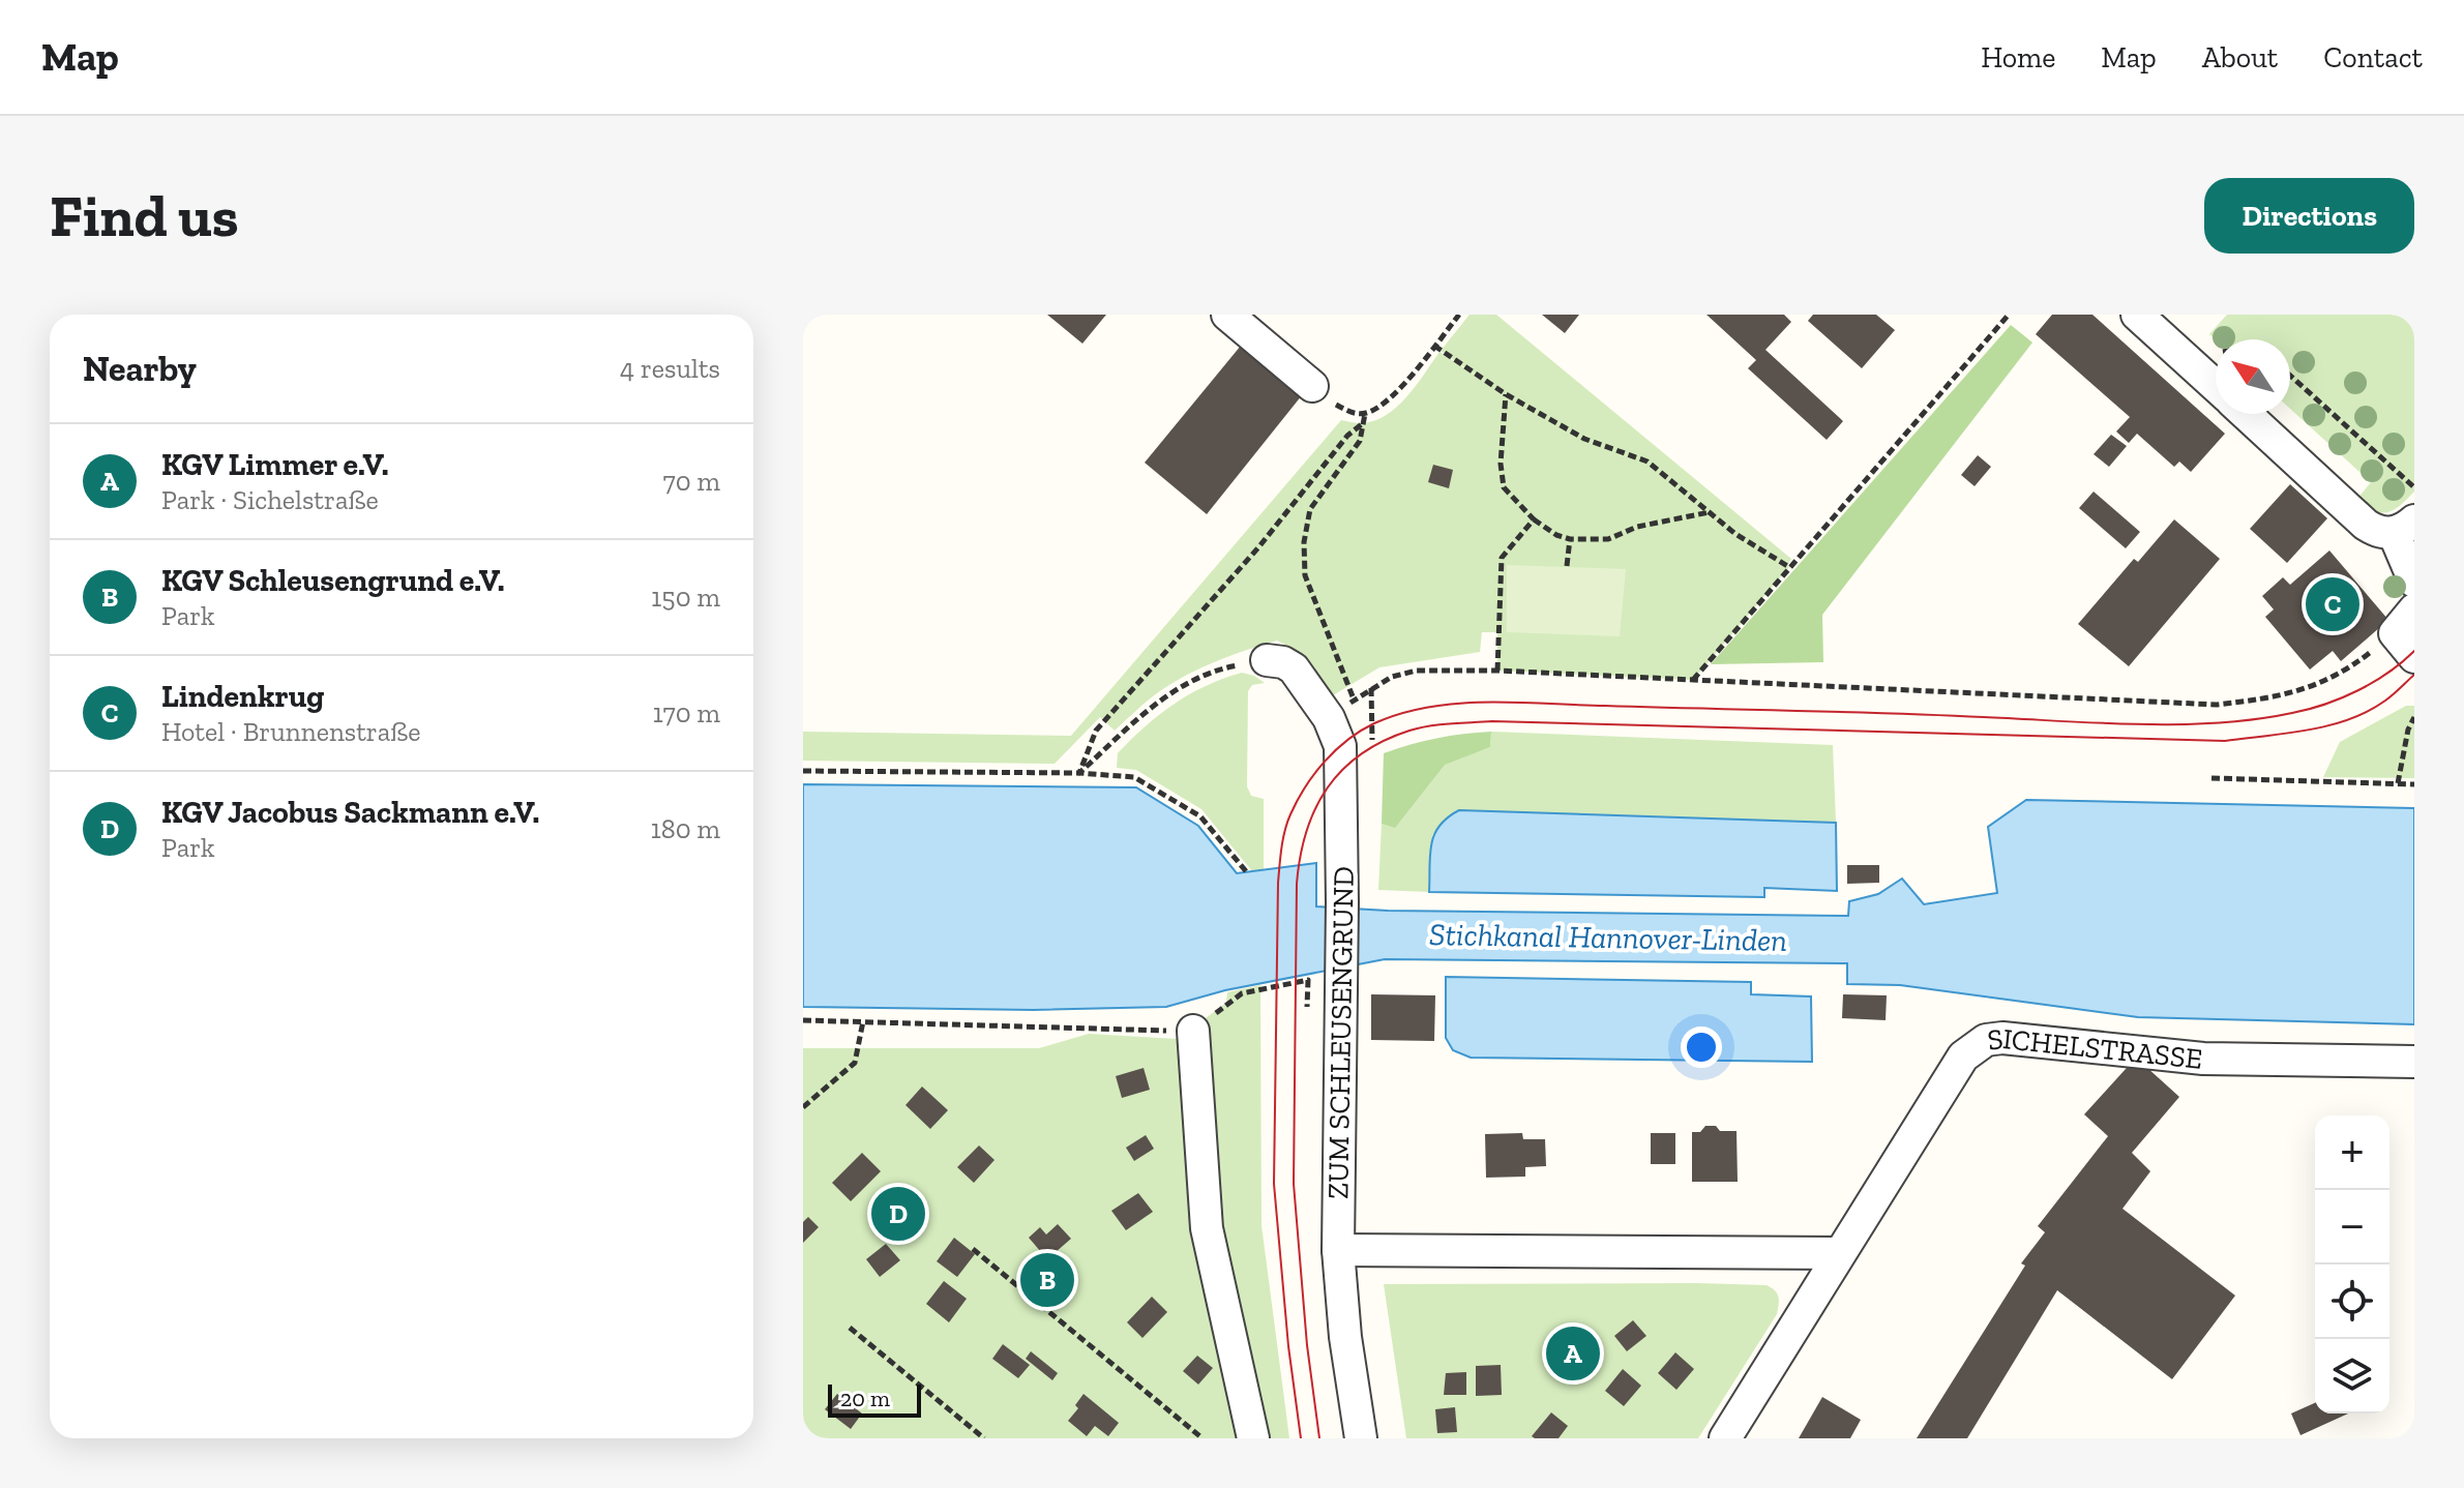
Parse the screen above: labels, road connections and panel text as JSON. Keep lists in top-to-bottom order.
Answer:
{
  "streets": {
    "street": ["ZUM SCHLEUSENGRUND", "SICHELSTRASSE"]
  },
  "water": ["Stichkanal Hannover-Linden"],
  "scale_bar": "20 m",
  "north": "top left",
  "page": {
    "header": "Map",
    "nav": [
      "Home",
      "Map",
      "About",
      "Contact"
    ],
    "buttons": "Directions",
    "title": "Find us",
    "heading": ["Nearby", "4 results"],
    "list": [
      {
        "mark": "A",
        "name": "KGV Limmer e.V.",
        "note": "Park · Sichelstraße",
        "value": "70 m"
      },
      {
        "mark": "B",
        "name": "KGV Schleusengrund e.V.",
        "note": "Park",
        "value": "150 m"
      },
      {
        "mark": "C",
        "name": "Lindenkrug",
        "note": "Hotel · Brunnenstraße",
        "value": "170 m"
      },
      {
        "mark": "D",
        "name": "KGV Jacobus Sackmann e.V.",
        "note": "Park",
        "value": "180 m"
      }
    ],
    "pins": [
      "C",
      "D",
      "B",
      "A"
    ],
    "map_buttons": ["+", "−"],
    "scale": "20 m"
  }
}
